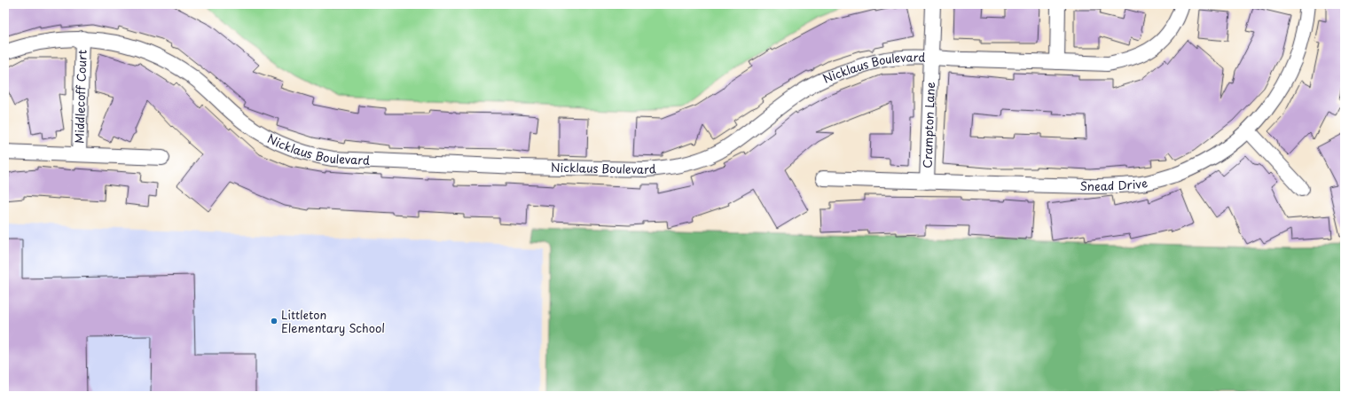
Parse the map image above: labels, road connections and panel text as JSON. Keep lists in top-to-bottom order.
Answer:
{
  "streets": {
    "street": [
      "Nicklaus Boulevard",
      "Middlecoff Court",
      "Crampton Lane",
      "Snead Drive"
    ]
  },
  "crossings": [
    ["Nicklaus Boulevard", "Middlecoff Court"],
    ["Nicklaus Boulevard", "Crampton Lane"],
    ["Crampton Lane", "Snead Drive"]
  ],
  "places": ["Littleton Elementary School"]
}
